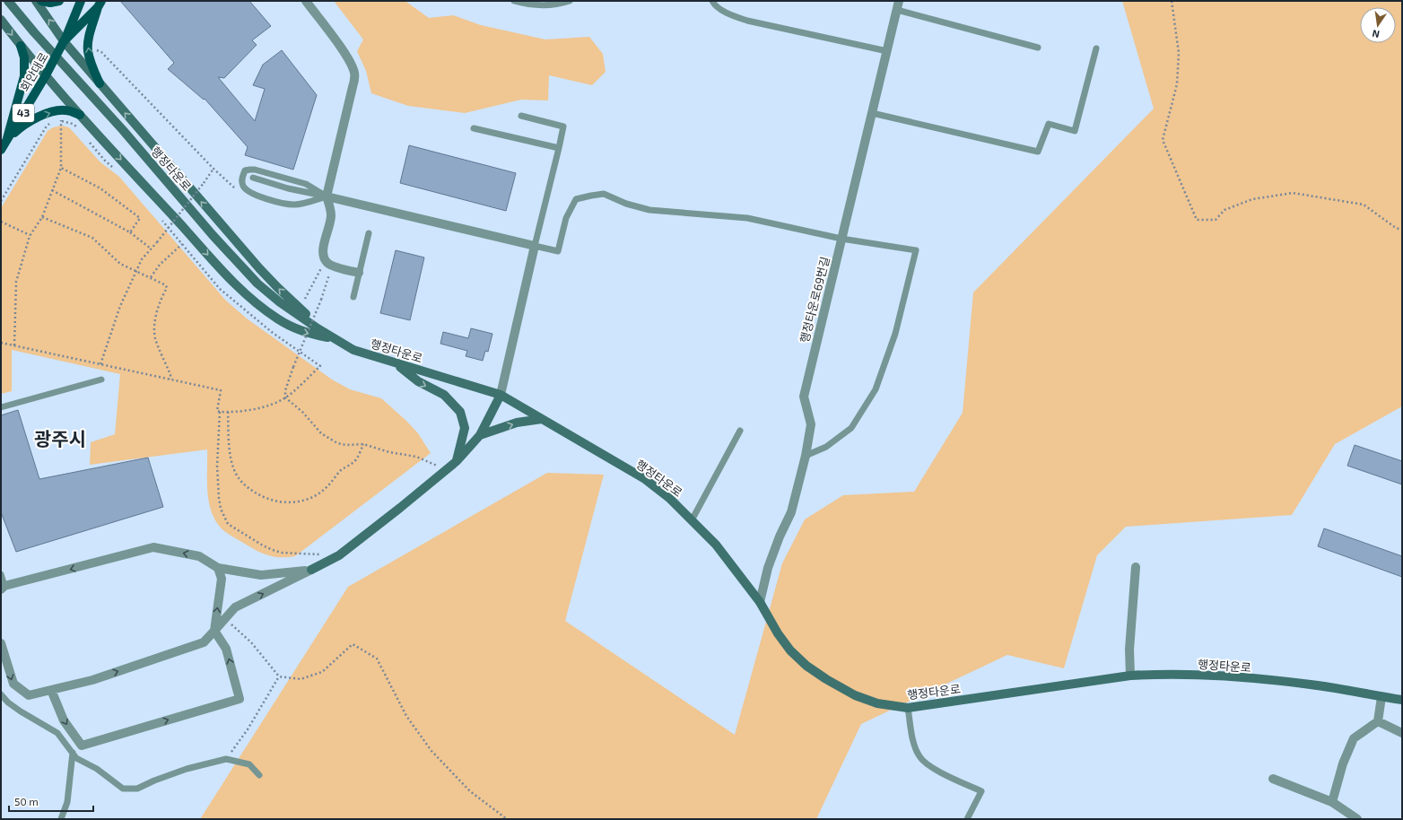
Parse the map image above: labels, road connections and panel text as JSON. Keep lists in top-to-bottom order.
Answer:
{
  "streets": {
    "main road": ["회안대로", "43"],
    "street": ["행정타운로", "행정타운로69번길"]
  },
  "crossings": [
    ["행정타운로", "행정타운로69번길"]
  ],
  "districts": ["광주시"],
  "scale_bar": "50 m",
  "north": "bottom"
}
